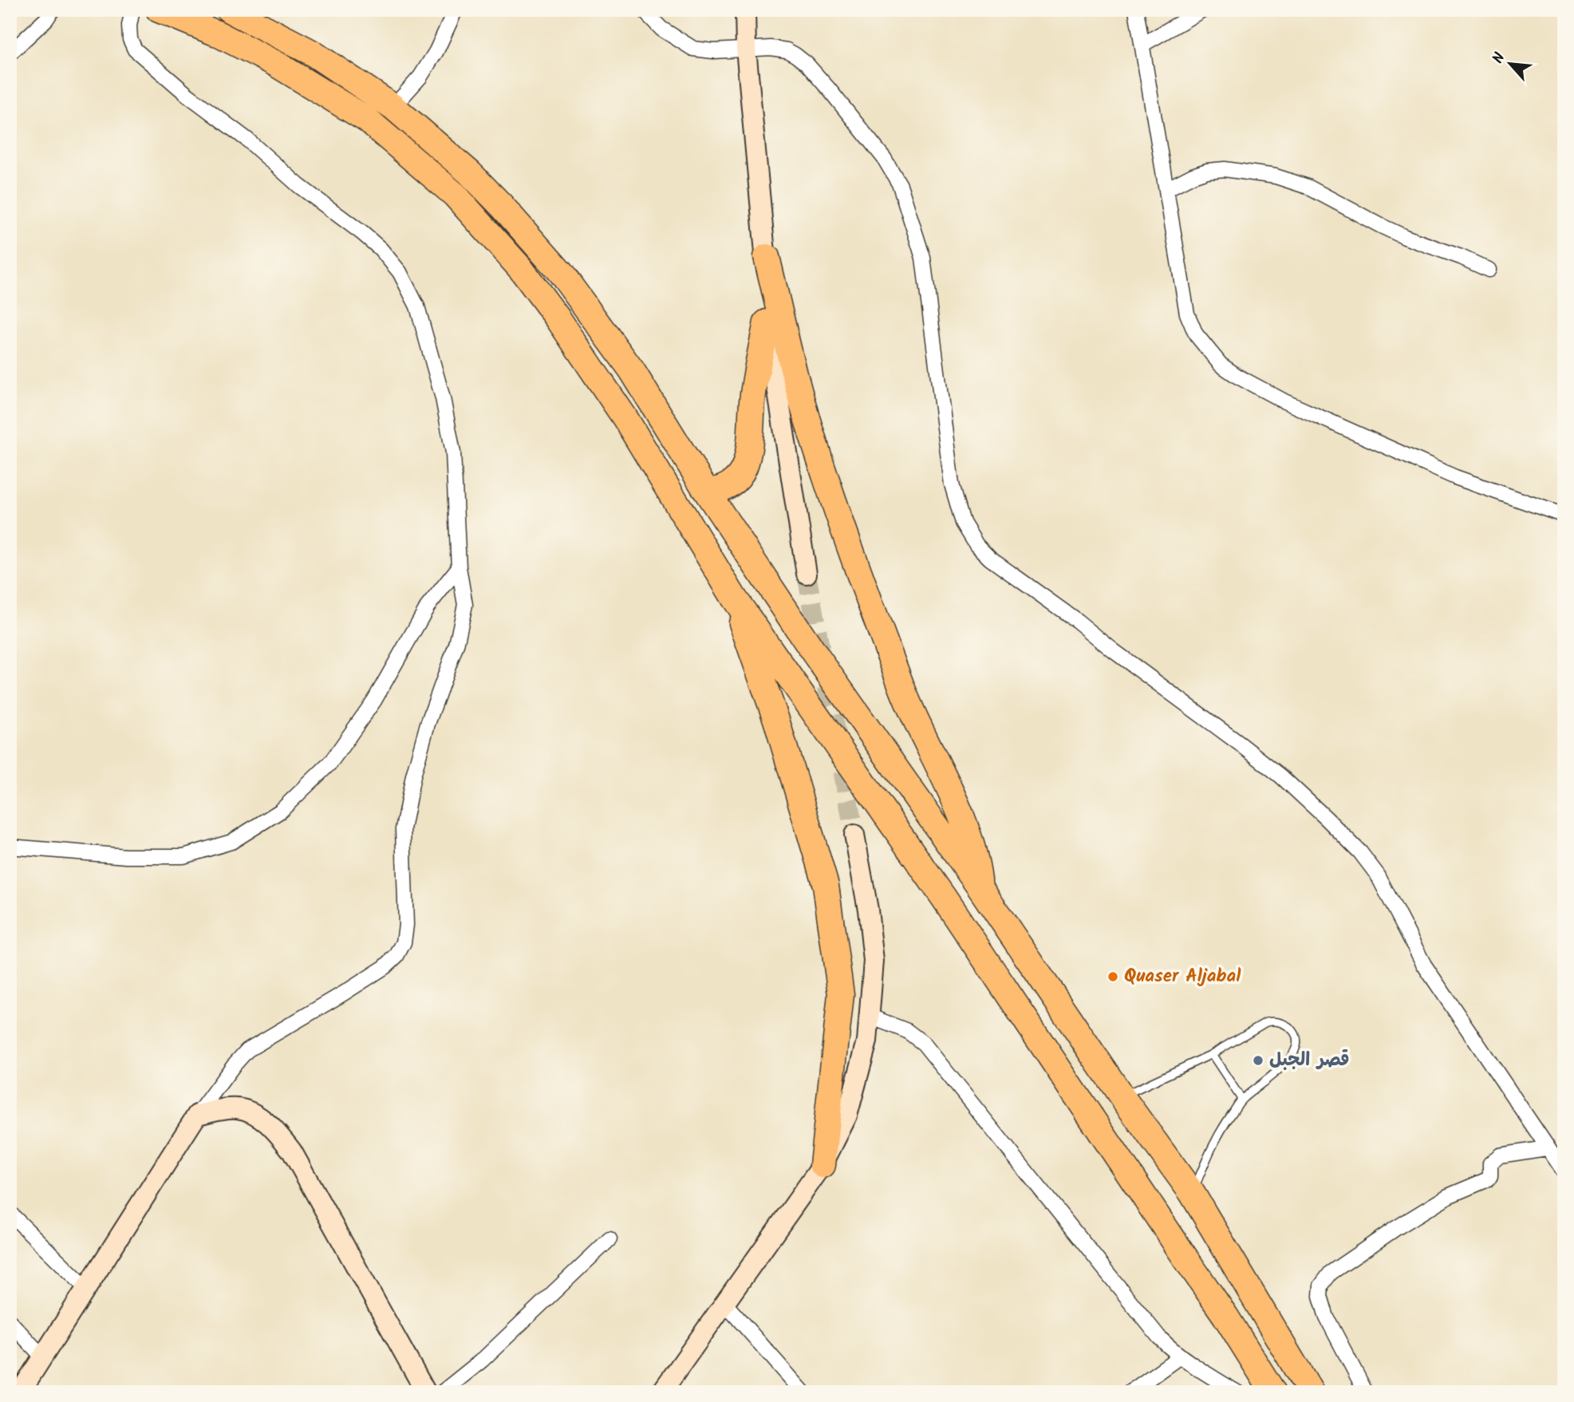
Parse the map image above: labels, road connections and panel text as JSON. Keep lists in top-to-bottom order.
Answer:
{
  "places": ["Quaser Aljabal", "قصر الجبل"],
  "north": "top left"
}
